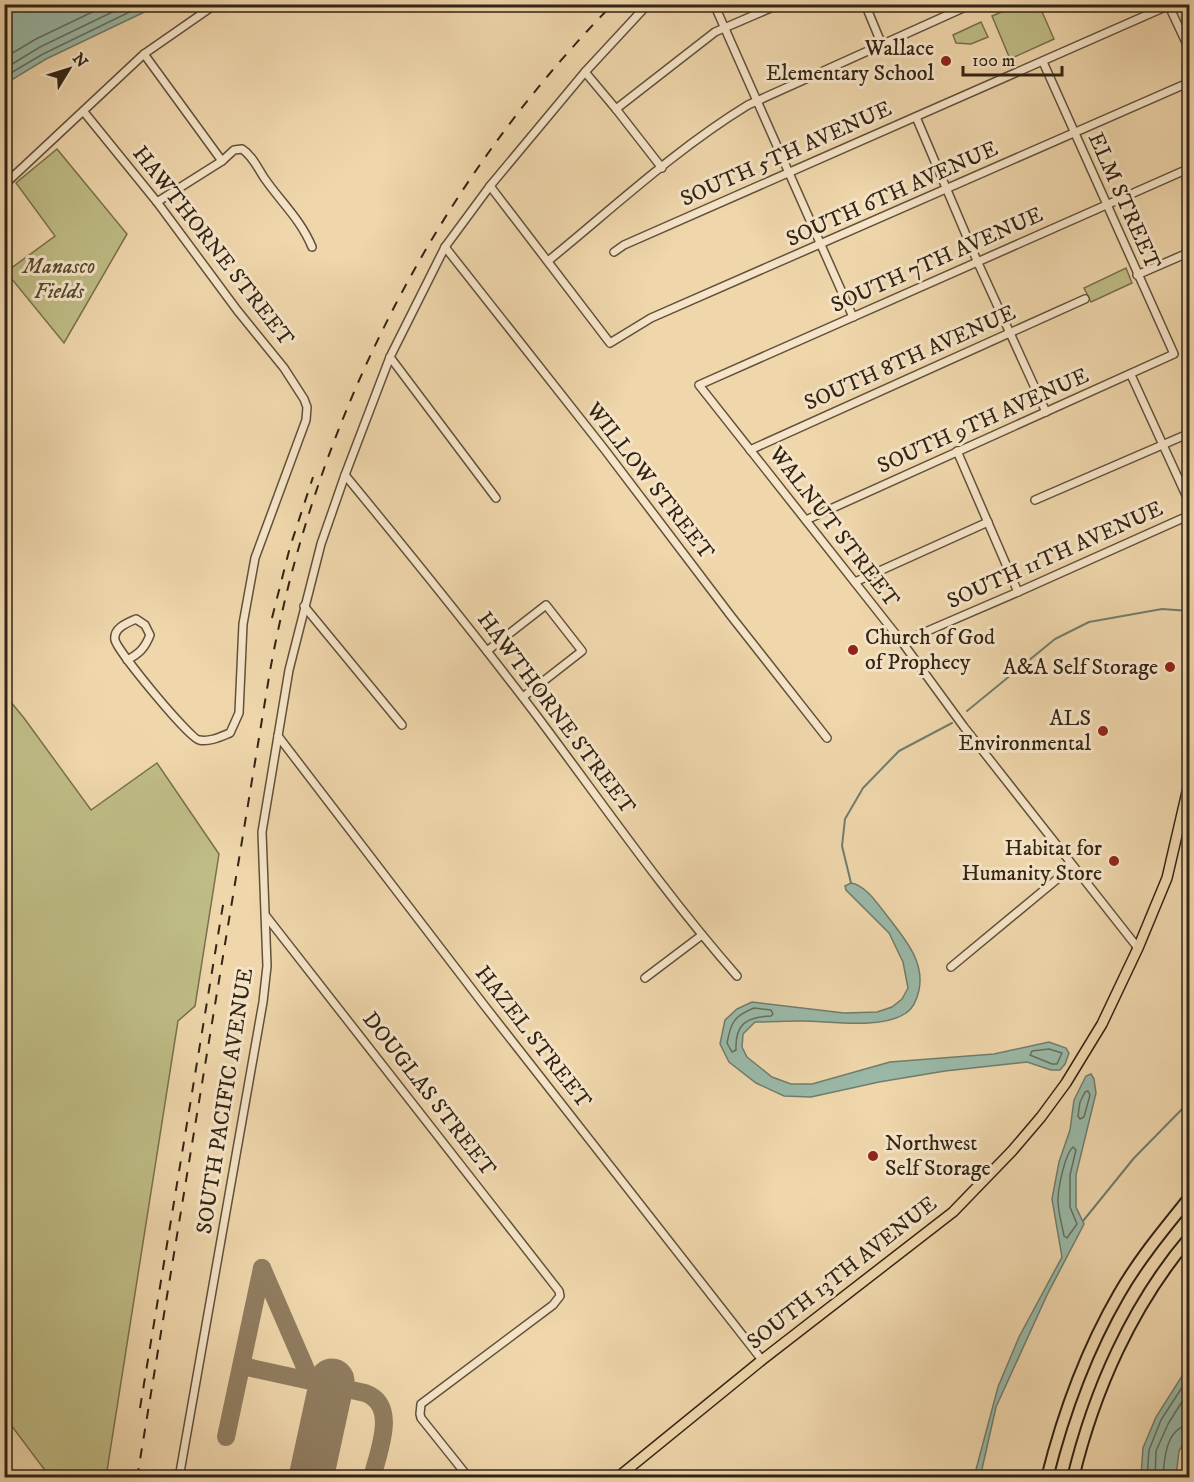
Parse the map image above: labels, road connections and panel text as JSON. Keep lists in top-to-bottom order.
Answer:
{
  "streets": {
    "main road": ["SOUTH 13TH AVENUE"],
    "street": [
      "SOUTH 5TH AVENUE",
      "SOUTH 6TH AVENUE",
      "ELM STREET",
      "HAWTHORNE STREET",
      "SOUTH 7TH AVENUE",
      "SOUTH 8TH AVENUE",
      "SOUTH 9TH AVENUE",
      "WILLOW STREET",
      "WALNUT STREET",
      "SOUTH 11TH AVENUE",
      "HAZEL STREET",
      "DOUGLAS STREET",
      "SOUTH PACIFIC AVENUE"
    ]
  },
  "crossings": [
    ["SOUTH 5TH AVENUE", "ELM STREET"],
    ["SOUTH 6TH AVENUE", "ELM STREET"],
    ["ELM STREET", "SOUTH 7TH AVENUE"],
    ["ELM STREET", "SOUTH 9TH AVENUE"],
    ["HAWTHORNE STREET", "SOUTH PACIFIC AVENUE"],
    ["SOUTH 7TH AVENUE", "WALNUT STREET"],
    ["SOUTH 8TH AVENUE", "WALNUT STREET"],
    ["SOUTH 9TH AVENUE", "WALNUT STREET"],
    ["WILLOW STREET", "SOUTH PACIFIC AVENUE"],
    ["WALNUT STREET", "SOUTH 11TH AVENUE"],
    ["WALNUT STREET", "SOUTH 13TH AVENUE"],
    ["HAZEL STREET", "SOUTH PACIFIC AVENUE"],
    ["HAZEL STREET", "SOUTH 13TH AVENUE"],
    ["DOUGLAS STREET", "SOUTH PACIFIC AVENUE"]
  ],
  "parks": ["Manasco Fields"],
  "places": [
    "Wallace Elementary School",
    "Church of God of Prophecy",
    "A&A Self Storage",
    "ALS Environmental",
    "Habitat for Humanity Store",
    "Northwest Self Storage"
  ],
  "scale_bar": "100 m",
  "north": "top right"
}
